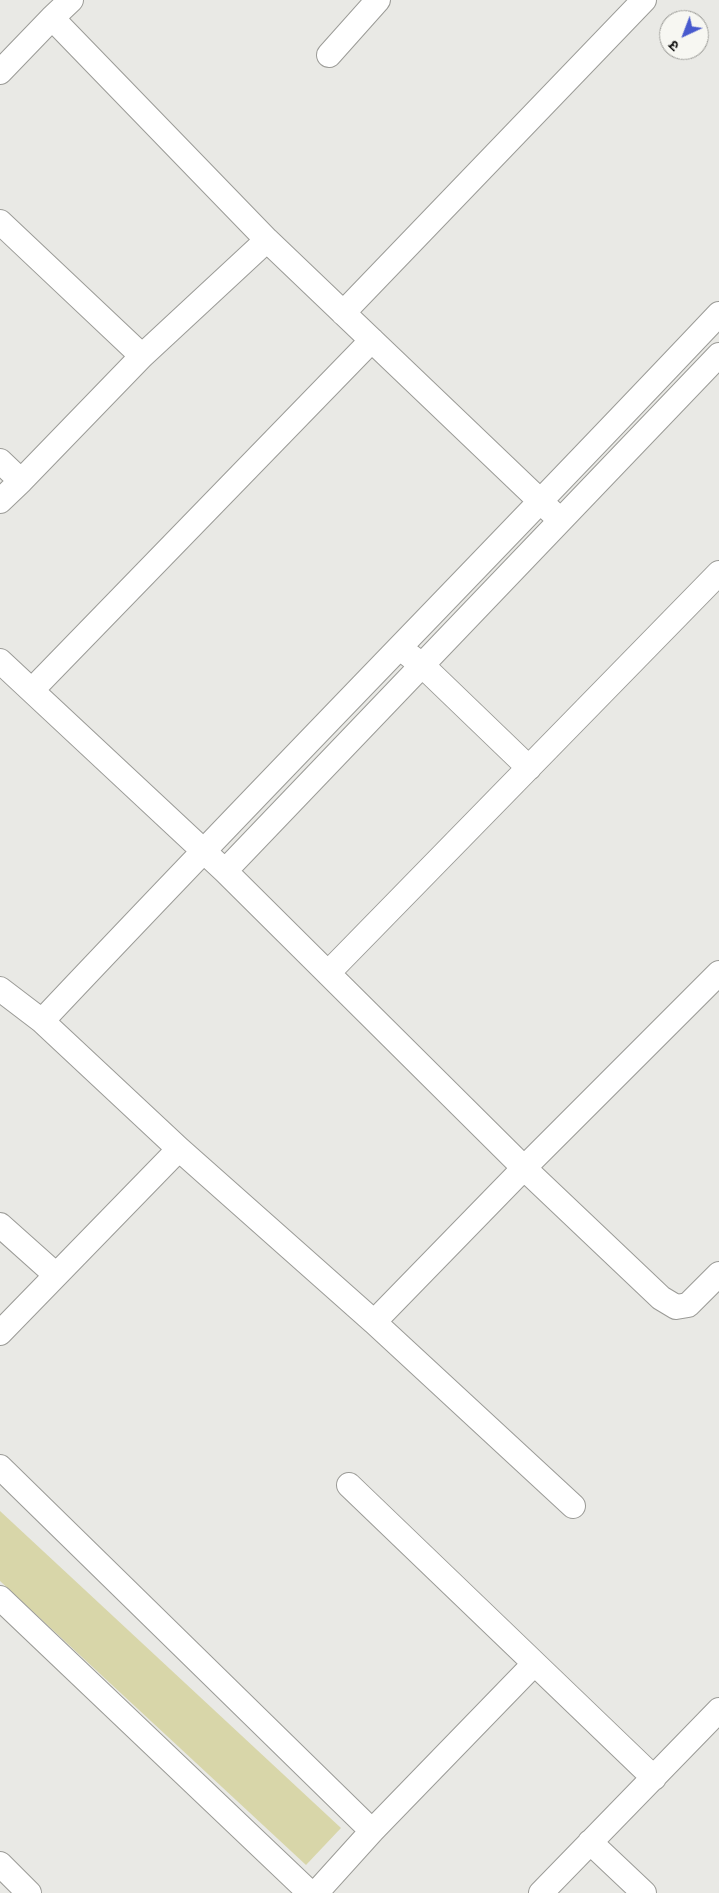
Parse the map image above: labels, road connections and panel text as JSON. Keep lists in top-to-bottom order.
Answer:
{
  "north": "bottom left"
}
